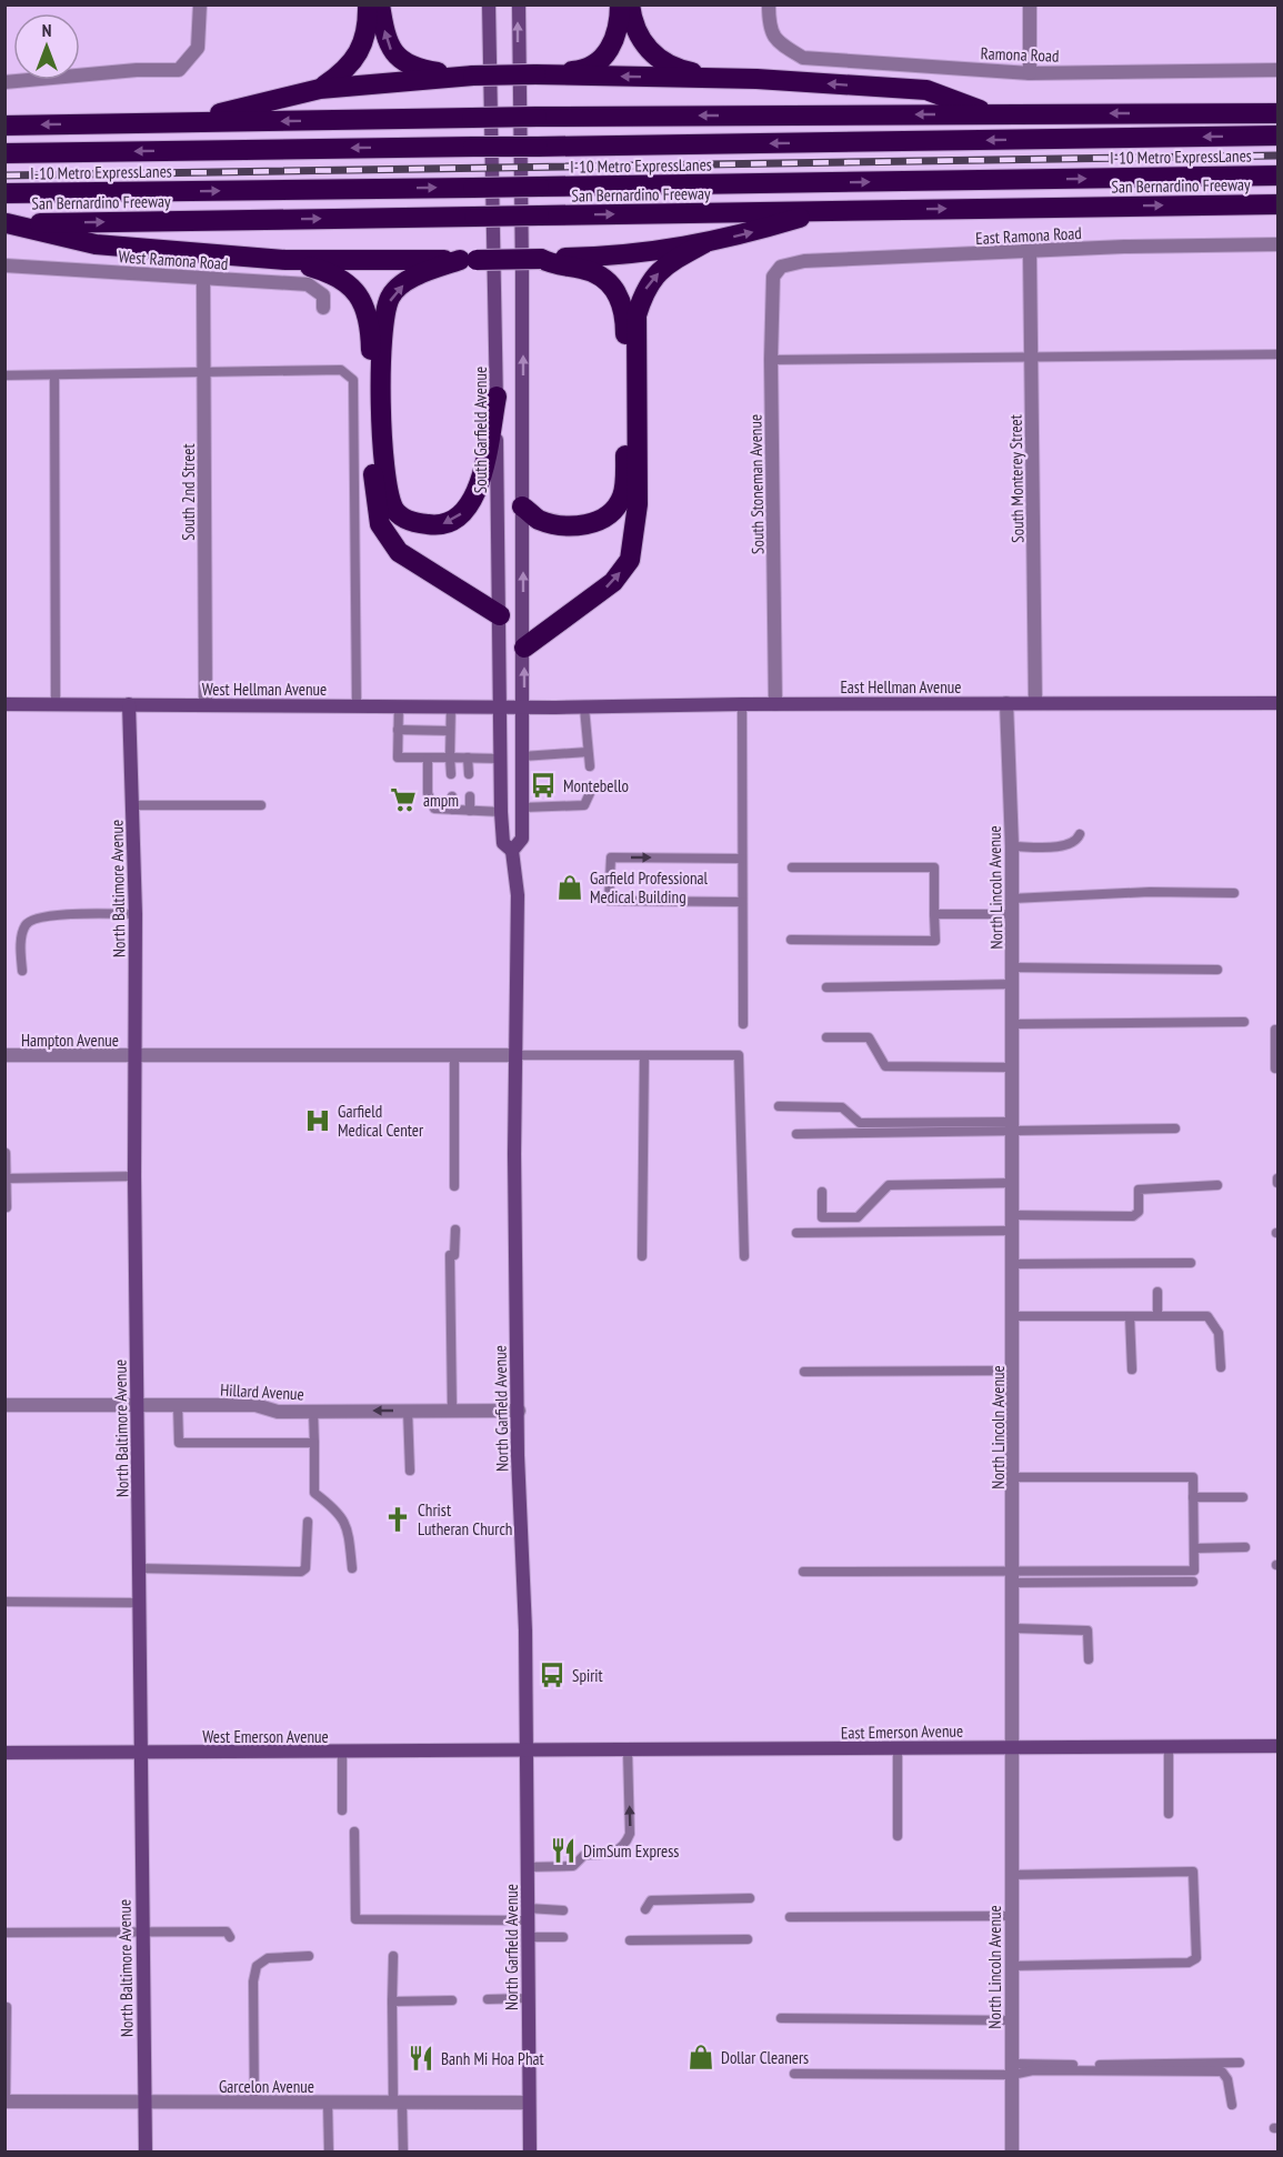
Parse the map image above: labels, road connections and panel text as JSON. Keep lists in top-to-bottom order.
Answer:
{
  "streets": {
    "highway": ["I-10 Metro ExpressLanes", "San Bernardino Freeway"],
    "street": [
      "Ramona Road",
      "East Ramona Road",
      "West Ramona Road",
      "South Garfield Avenue",
      "South Monterey Street",
      "South Stoneman Avenue",
      "South 2nd Street",
      "East Hellman Avenue",
      "West Hellman Avenue",
      "North Lincoln Avenue",
      "North Baltimore Avenue",
      "Hampton Avenue",
      "Hillard Avenue",
      "North Garfield Avenue",
      "East Emerson Avenue",
      "West Emerson Avenue",
      "Garcelon Avenue"
    ]
  },
  "crossings": [
    ["East Ramona Road", "South Monterey Street"],
    ["East Ramona Road", "South Stoneman Avenue"],
    ["West Ramona Road", "South 2nd Street"],
    ["South Garfield Avenue", "West Hellman Avenue"],
    ["South Garfield Avenue", "North Garfield Avenue"],
    ["South Monterey Street", "East Hellman Avenue"],
    ["South Stoneman Avenue", "East Hellman Avenue"],
    ["South 2nd Street", "West Hellman Avenue"],
    ["East Hellman Avenue", "West Hellman Avenue"],
    ["East Hellman Avenue", "North Lincoln Avenue"],
    ["East Hellman Avenue", "North Garfield Avenue"],
    ["West Hellman Avenue", "North Baltimore Avenue"],
    ["West Hellman Avenue", "North Garfield Avenue"],
    ["North Lincoln Avenue", "East Emerson Avenue"],
    ["North Baltimore Avenue", "Hampton Avenue"],
    ["North Baltimore Avenue", "Hillard Avenue"],
    ["North Baltimore Avenue", "West Emerson Avenue"],
    ["North Baltimore Avenue", "Garcelon Avenue"],
    ["Hillard Avenue", "North Garfield Avenue"],
    ["North Garfield Avenue", "East Emerson Avenue"],
    ["North Garfield Avenue", "West Emerson Avenue"],
    ["North Garfield Avenue", "Garcelon Avenue"],
    ["East Emerson Avenue", "West Emerson Avenue"]
  ],
  "places": {
    "bus stop": ["Montebello", "Spirit"],
    "supermarket": ["ampm"],
    "shop": ["Garfield Professional Medical Building", "Dollar Cleaners"],
    "hospital": ["Garfield Medical Center"],
    "church": ["Christ Lutheran Church"],
    "restaurant": ["DimSum Express", "Banh Mi Hoa Phat"]
  },
  "north": "top"
}
